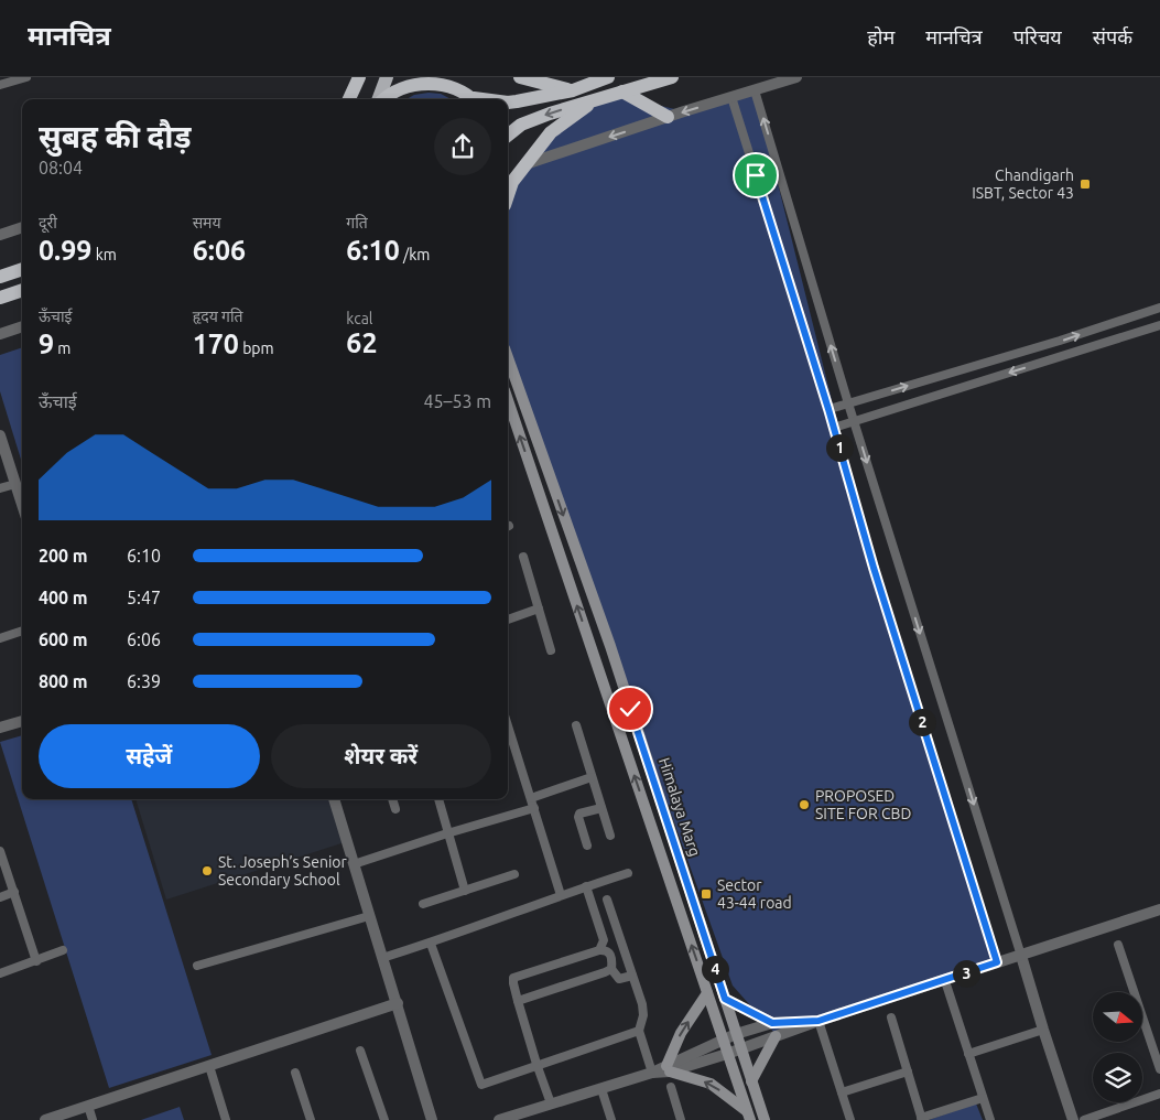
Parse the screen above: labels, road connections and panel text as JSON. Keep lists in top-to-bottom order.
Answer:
{
  "streets": {
    "main road": ["Himalaya Marg"]
  },
  "places": {
    "transit": ["Chandigarh ISBT, Sector 43", "Sector 43-44 road"],
    "other": ["PROPOSED SITE FOR CBD", "St. Joseph’s Senior Secondary School"]
  },
  "north": "right",
  "page": {
    "header": "मानचित्र",
    "nav": [
      "होम",
      "मानचित्र",
      "परिचय",
      "संपर्क"
    ],
    "heading": ["सुबह की दौड़", "08:04"],
    "stats": [
      ["दूरी", "0.99 km"],
      ["समय", "6:06"],
      ["गति", "6:10 /km"],
      ["ऊँचाई", "9 m"],
      ["हृदय गति", "170 bpm"],
      ["kcal", "62"]
    ],
    "chart": ["ऊँचाई", "45–53 m"],
    "pins": [
      "1",
      "2",
      "4",
      "3"
    ],
    "list": [
      {
        "name": "200 m",
        "note": "6:10"
      },
      {
        "name": "400 m",
        "note": "5:47"
      },
      {
        "name": "600 m",
        "note": "6:06"
      },
      {
        "name": "800 m",
        "note": "6:39"
      }
    ],
    "buttons": ["सहेजें", "शेयर करें"]
  }
}
